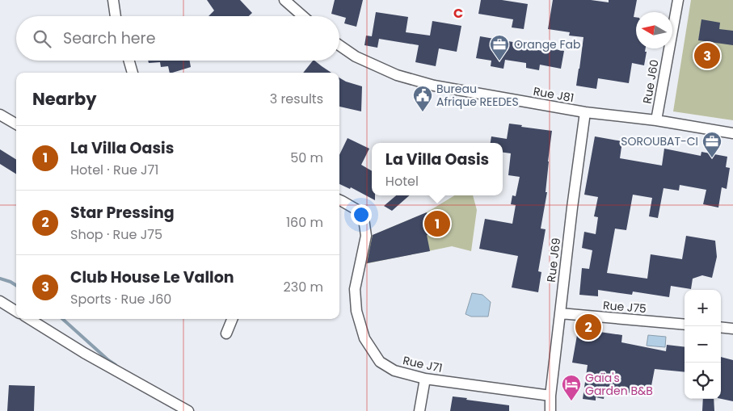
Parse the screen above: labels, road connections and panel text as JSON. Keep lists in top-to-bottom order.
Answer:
{
  "streets": {
    "street": [
      "Rue J60",
      "Rue J81",
      "Rue J69",
      "Rue J75",
      "Rue J71"
    ]
  },
  "crossings": [
    ["Rue J60", "Rue J81"],
    ["Rue J81", "Rue J69"],
    ["Rue J69", "Rue J75"],
    ["Rue J69", "Rue J71"]
  ],
  "places": {
    "office": ["Orange Fab", "SOROUBAT-CI"],
    "public building": ["Bureau Afrique REEDES"],
    "hotel": ["Gaïa's Garden B&B"]
  },
  "north": "left",
  "page": {
    "search": "Search here",
    "pins": ["3", "1", "2"],
    "heading": ["Nearby", "3 results"],
    "list": [
      {
        "mark": "1",
        "name": "La Villa Oasis",
        "note": "Hotel · Rue J71",
        "value": "50 m"
      },
      {
        "mark": "2",
        "name": "Star Pressing",
        "note": "Shop · Rue J75",
        "value": "160 m"
      },
      {
        "mark": "3",
        "name": "Club House Le Vallon",
        "note": "Sports · Rue J60",
        "value": "230 m"
      }
    ],
    "popup": ["La Villa Oasis", "Hotel"],
    "map_buttons": ["+", "−"]
  },
  "grid": {
    "columns": ["C"]
  }
}
